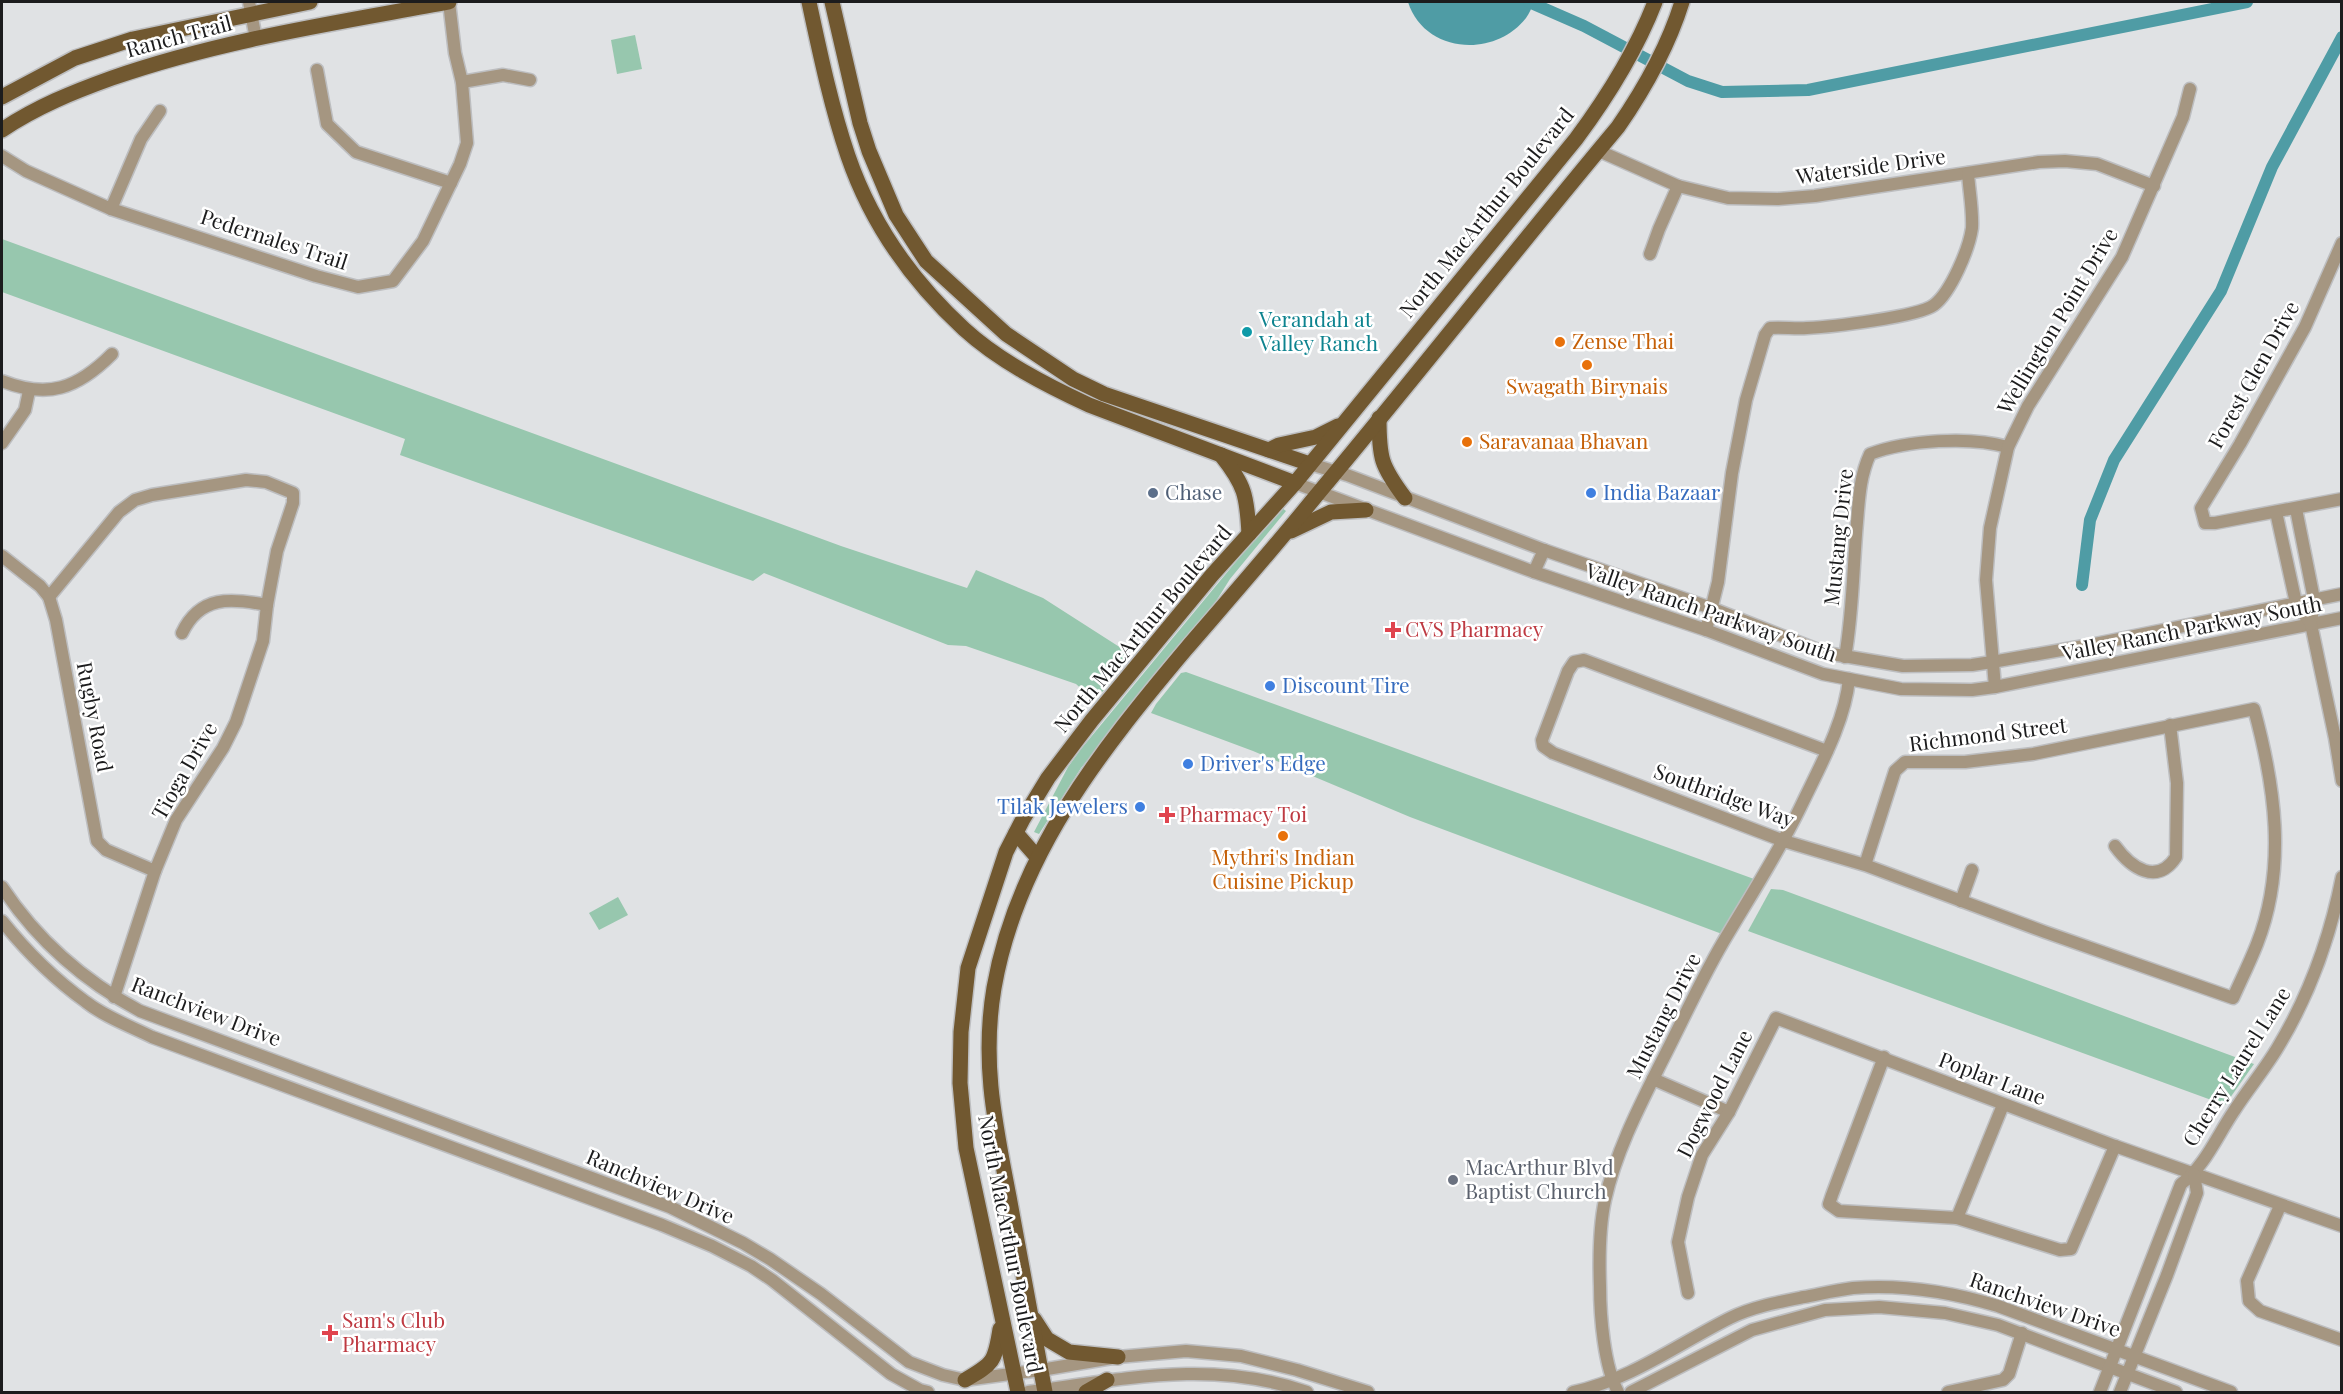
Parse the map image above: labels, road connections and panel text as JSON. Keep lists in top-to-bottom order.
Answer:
{
  "streets": {
    "main road": ["Ranch Trail", "North MacArthur Boulevard"],
    "street": [
      "Waterside Drive",
      "Pedernales Trail",
      "Wellington Point Drive",
      "Forest Glen Drive",
      "Mustang Drive",
      "Valley Ranch Parkway South",
      "Rugby Road",
      "Richmond Street",
      "Tioga Drive",
      "Southridge Way",
      "Ranchview Drive",
      "Cherry Laurel Lane",
      "Poplar Lane",
      "Dogwood Lane"
    ]
  },
  "crossings": [
    ["Ranch Trail", "Pedernales Trail"],
    ["Waterside Drive", "North MacArthur Boulevard"],
    ["Waterside Drive", "Wellington Point Drive"],
    ["North MacArthur Boulevard", "Valley Ranch Parkway South"],
    ["North MacArthur Boulevard", "Ranchview Drive"],
    ["Wellington Point Drive", "Mustang Drive"],
    ["Wellington Point Drive", "Valley Ranch Parkway South"],
    ["Mustang Drive", "Valley Ranch Parkway South"],
    ["Mustang Drive", "Southridge Way"],
    ["Mustang Drive", "Ranchview Drive"],
    ["Rugby Road", "Tioga Drive"],
    ["Richmond Street", "Southridge Way"],
    ["Tioga Drive", "Ranchview Drive"],
    ["Ranchview Drive", "Cherry Laurel Lane"],
    ["Cherry Laurel Lane", "Poplar Lane"],
    ["Poplar Lane", "Dogwood Lane"]
  ],
  "places": {
    "other": [
      "Verandah at Valley Ranch",
      "Zense Thai",
      "Swagath Birynais",
      "Saravanaa Bhavan",
      "Chase",
      "India Bazaar",
      "Discount Tire",
      "Driver's Edge",
      "Tilak Jewelers",
      "Mythri's Indian Cuisine Pickup",
      "MacArthur Blvd Baptist Church"
    ],
    "health": ["CVS Pharmacy", "Pharmacy Toi", "Sam's Club Pharmacy"]
  }
}
